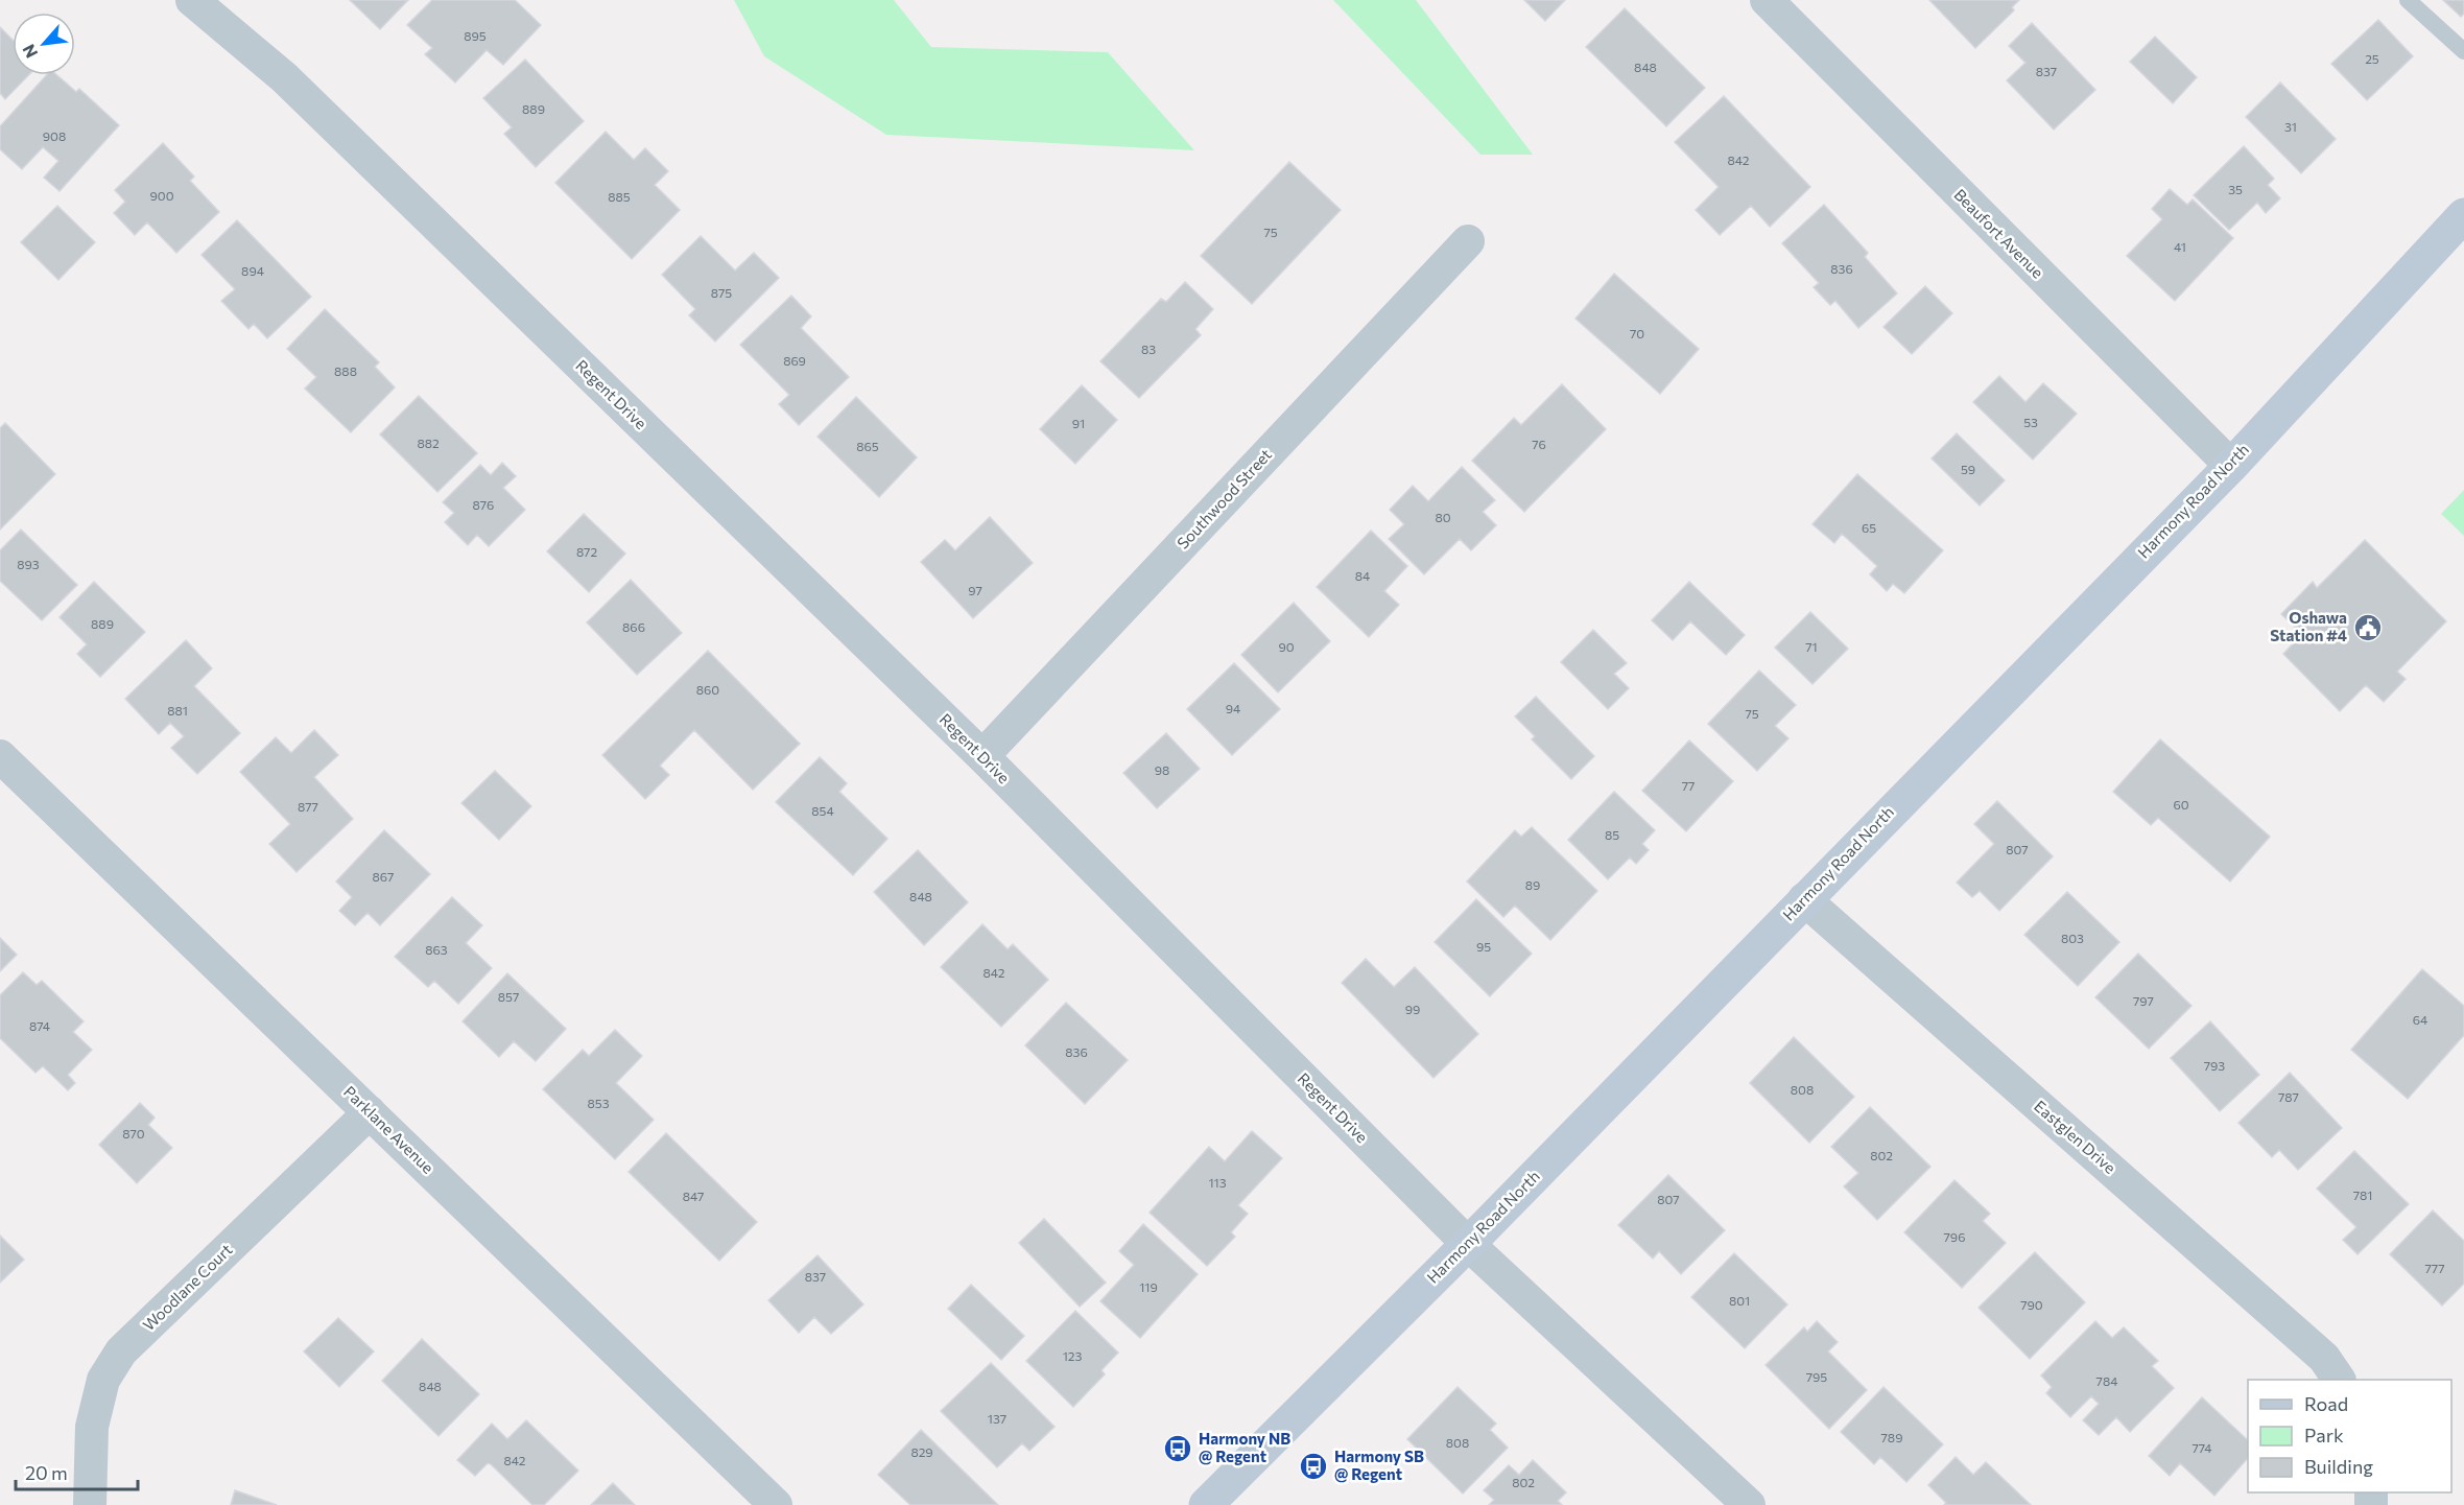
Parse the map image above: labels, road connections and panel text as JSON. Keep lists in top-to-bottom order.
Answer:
{
  "streets": {
    "main road": ["Harmony Road North"],
    "street": [
      "Beaufort Avenue",
      "Regent Drive",
      "Southwood Street",
      "Parklane Avenue",
      "Eastglen Drive",
      "Woodlane Court"
    ]
  },
  "crossings": [
    ["Beaufort Avenue", "Harmony Road North"],
    ["Regent Drive", "Southwood Street"],
    ["Regent Drive", "Harmony Road North"],
    ["Harmony Road North", "Eastglen Drive"],
    ["Parklane Avenue", "Woodlane Court"]
  ],
  "places": {
    "public building": ["Oshawa Station #4"],
    "bus stop": ["Harmony NB @ Regent", "Harmony SB @ Regent"]
  },
  "house_numbers": [
    "895",
    "25",
    "848",
    "837",
    "889",
    "31",
    "908",
    "842",
    "35",
    "900",
    "885",
    "75",
    "41",
    "836",
    "894",
    "875",
    "70",
    "83",
    "869",
    "888",
    "53",
    "91",
    "882",
    "76",
    "865",
    "59",
    "876",
    "80",
    "65",
    "872",
    "893",
    "84",
    "97",
    "889",
    "866",
    "90",
    "71",
    "860",
    "94",
    "881",
    "75",
    "98",
    "77",
    "60",
    "877",
    "854",
    "85",
    "807",
    "867",
    "89",
    "848",
    "803",
    "95",
    "863",
    "842",
    "857",
    "797",
    "99",
    "64",
    "874",
    "836",
    "793",
    "808",
    "787",
    "853",
    "870",
    "802",
    "113",
    "781",
    "847",
    "807",
    "796",
    "777",
    "837",
    "119",
    "801",
    "790",
    "123",
    "795",
    "784",
    "848",
    "137",
    "789",
    "808",
    "774",
    "829",
    "842",
    "802"
  ],
  "legend": ["Road", "Park", "Building"],
  "scale_bar": "20 m",
  "north": "bottom left"
}
